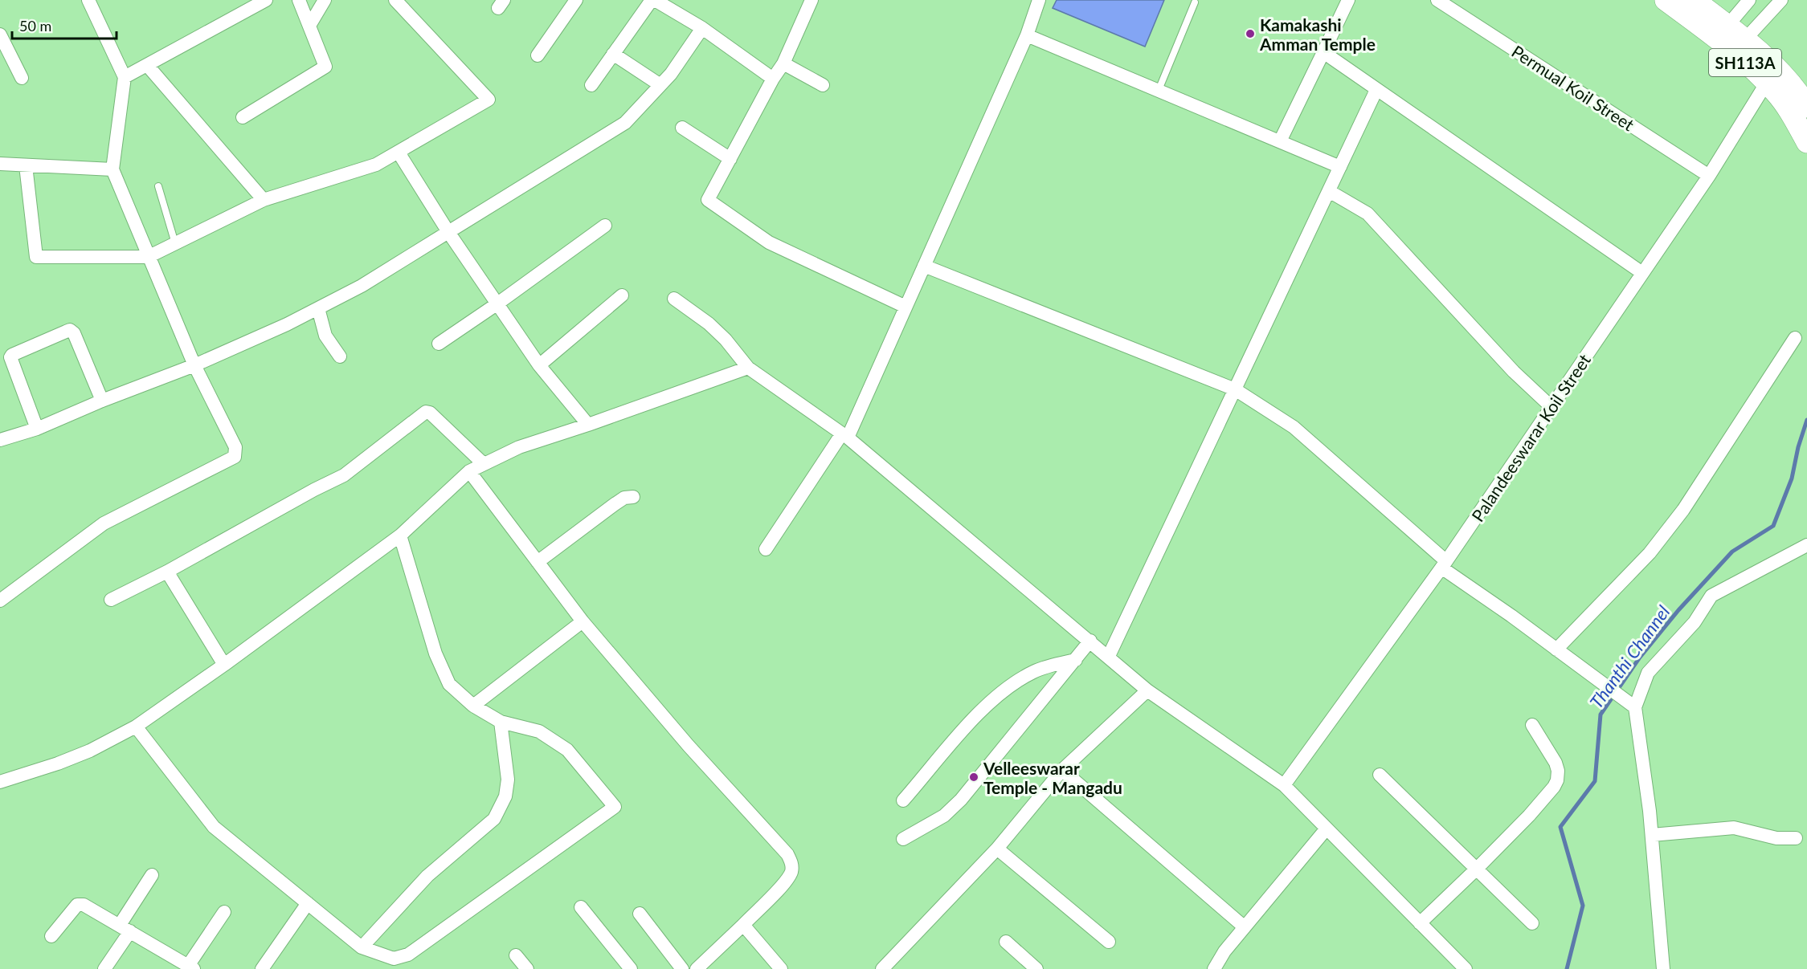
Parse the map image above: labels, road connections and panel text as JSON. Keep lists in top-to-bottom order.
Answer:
{
  "streets": {
    "main road": ["SH113A"],
    "street": ["Permual Koil Street", "Palandeeswarar Koil Street"]
  },
  "crossings": [
    ["SH113A", "Palandeeswarar Koil Street"],
    ["Permual Koil Street", "Palandeeswarar Koil Street"]
  ],
  "water": ["Thanthi Channel"],
  "places": ["Kamakashi Amman Temple", "Velleeswarar Temple - Mangadu"],
  "scale_bar": "50 m"
}
